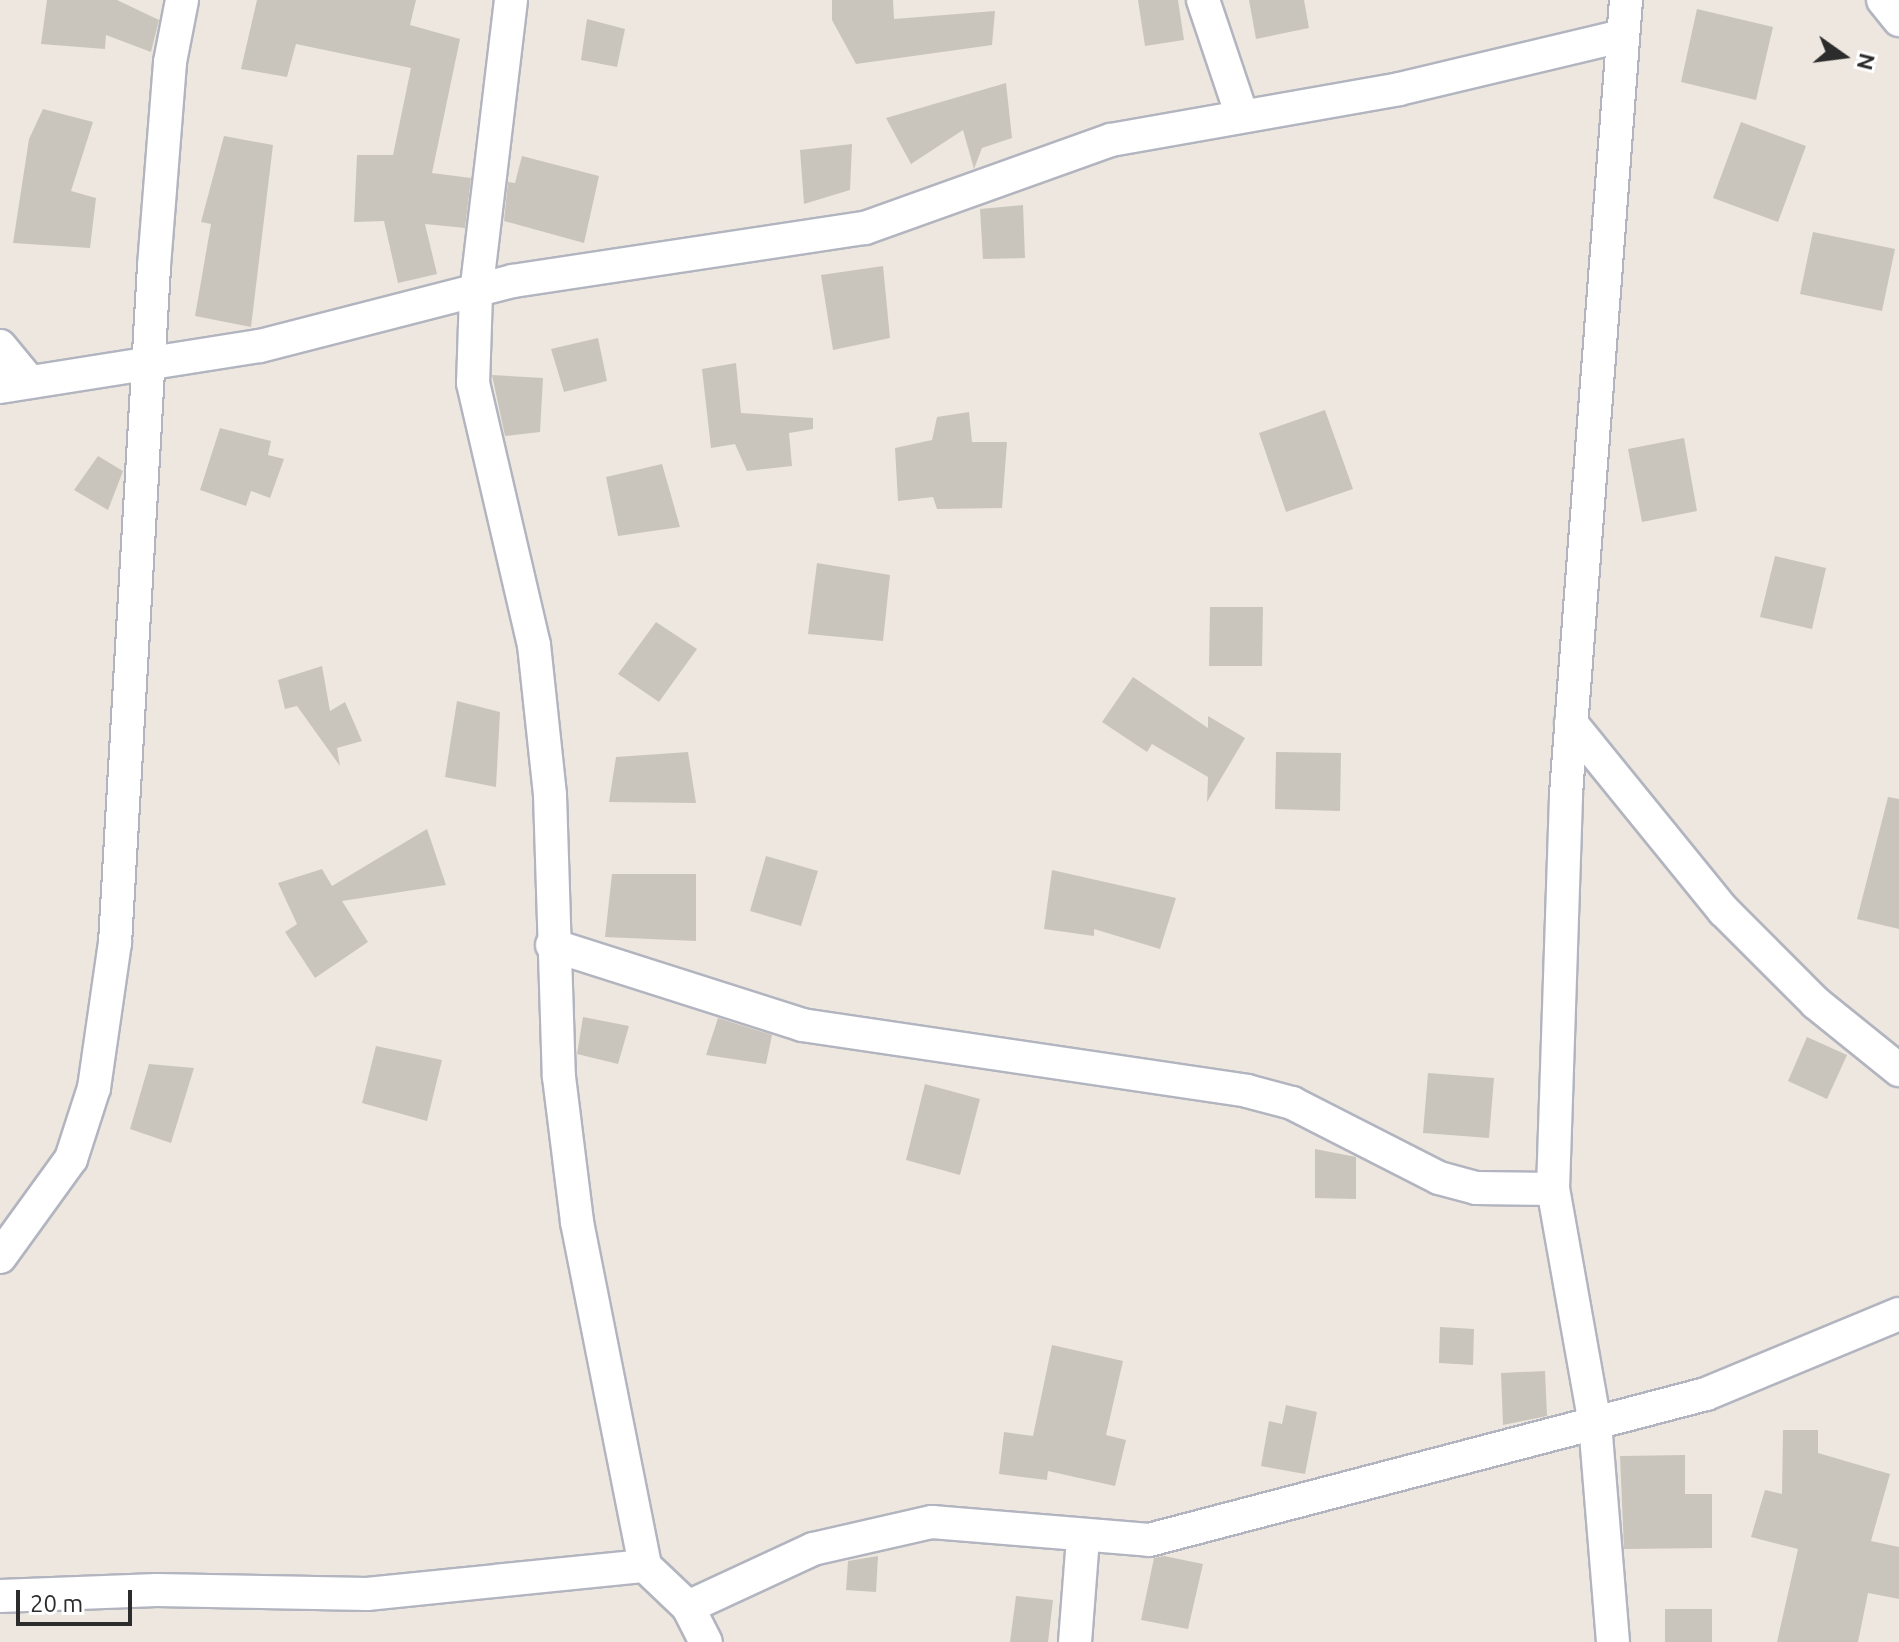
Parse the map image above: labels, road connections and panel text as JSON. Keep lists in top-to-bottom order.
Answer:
{
  "scale_bar": "20 m",
  "north": "right"
}
